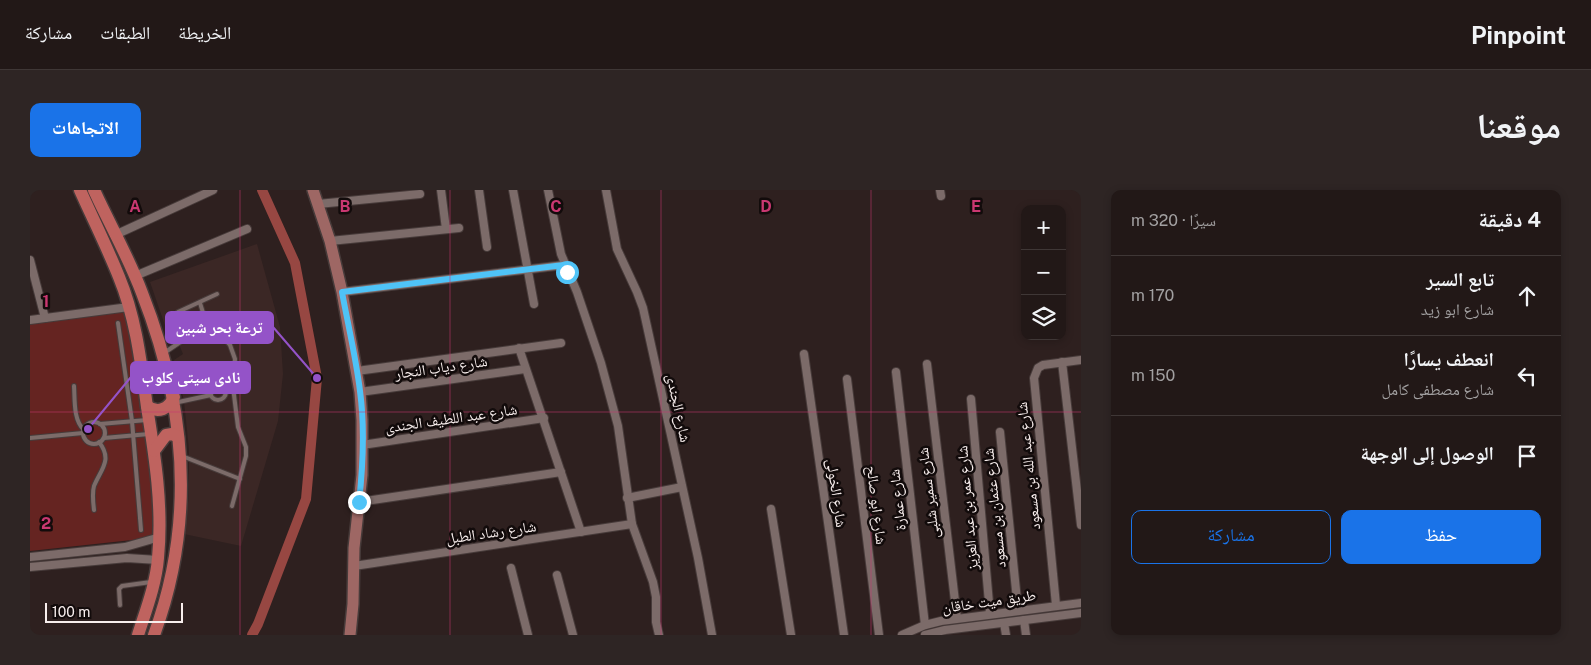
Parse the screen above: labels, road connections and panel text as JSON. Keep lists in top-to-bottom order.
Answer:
{
  "streets": {
    "street": [
      "شارع دياب النجار",
      "شارع الجندى",
      "شارع عبد اللطيف الجندى",
      "شارع عبد الله بن مسعود",
      "شارع الخولى",
      "شارع سمير شلبى",
      "شارع عمارة",
      "شارع ابو صالح",
      "شارع عمر بن عبد العزيز",
      "شارع عثمان بن مسعود",
      "شارع رشاد الطبل",
      "طريق ميت خاقان"
    ]
  },
  "crossings": [
    ["شارع عبد الله بن مسعود", "طريق ميت خاقان"],
    ["شارع سمير شلبى", "طريق ميت خاقان"],
    ["شارع عمارة", "طريق ميت خاقان"],
    ["شارع عمر بن عبد العزيز", "طريق ميت خاقان"],
    ["شارع عثمان بن مسعود", "طريق ميت خاقان"]
  ],
  "places": ["ترعة بحر شبين", "نادى سيتى كلوب"],
  "scale_bar": "100 m",
  "page": {
    "header": "Pinpoint",
    "nav": ["الخريطة", "الطبقات", "مشاركة"],
    "title": "موقعنا",
    "buttons": [
      "الاتجاهات",
      ["حفظ", "مشاركة"]
    ],
    "heading": ["4 دقيقة", "سيرًا · 320 m"],
    "map_buttons": ["+", "−"],
    "list": [
      ["تابع السير", "شارع ابو زيد", "170 m"],
      ["انعطف يسارًا", "شارع مصطفى كامل", "150 m"],
      "الوصول إلى الوجهة"
    ],
    "scale": "100 m"
  },
  "grid": {
    "columns": [
      "A",
      "B",
      "C",
      "D",
      "E"
    ],
    "rows": ["1", "2"]
  }
}
